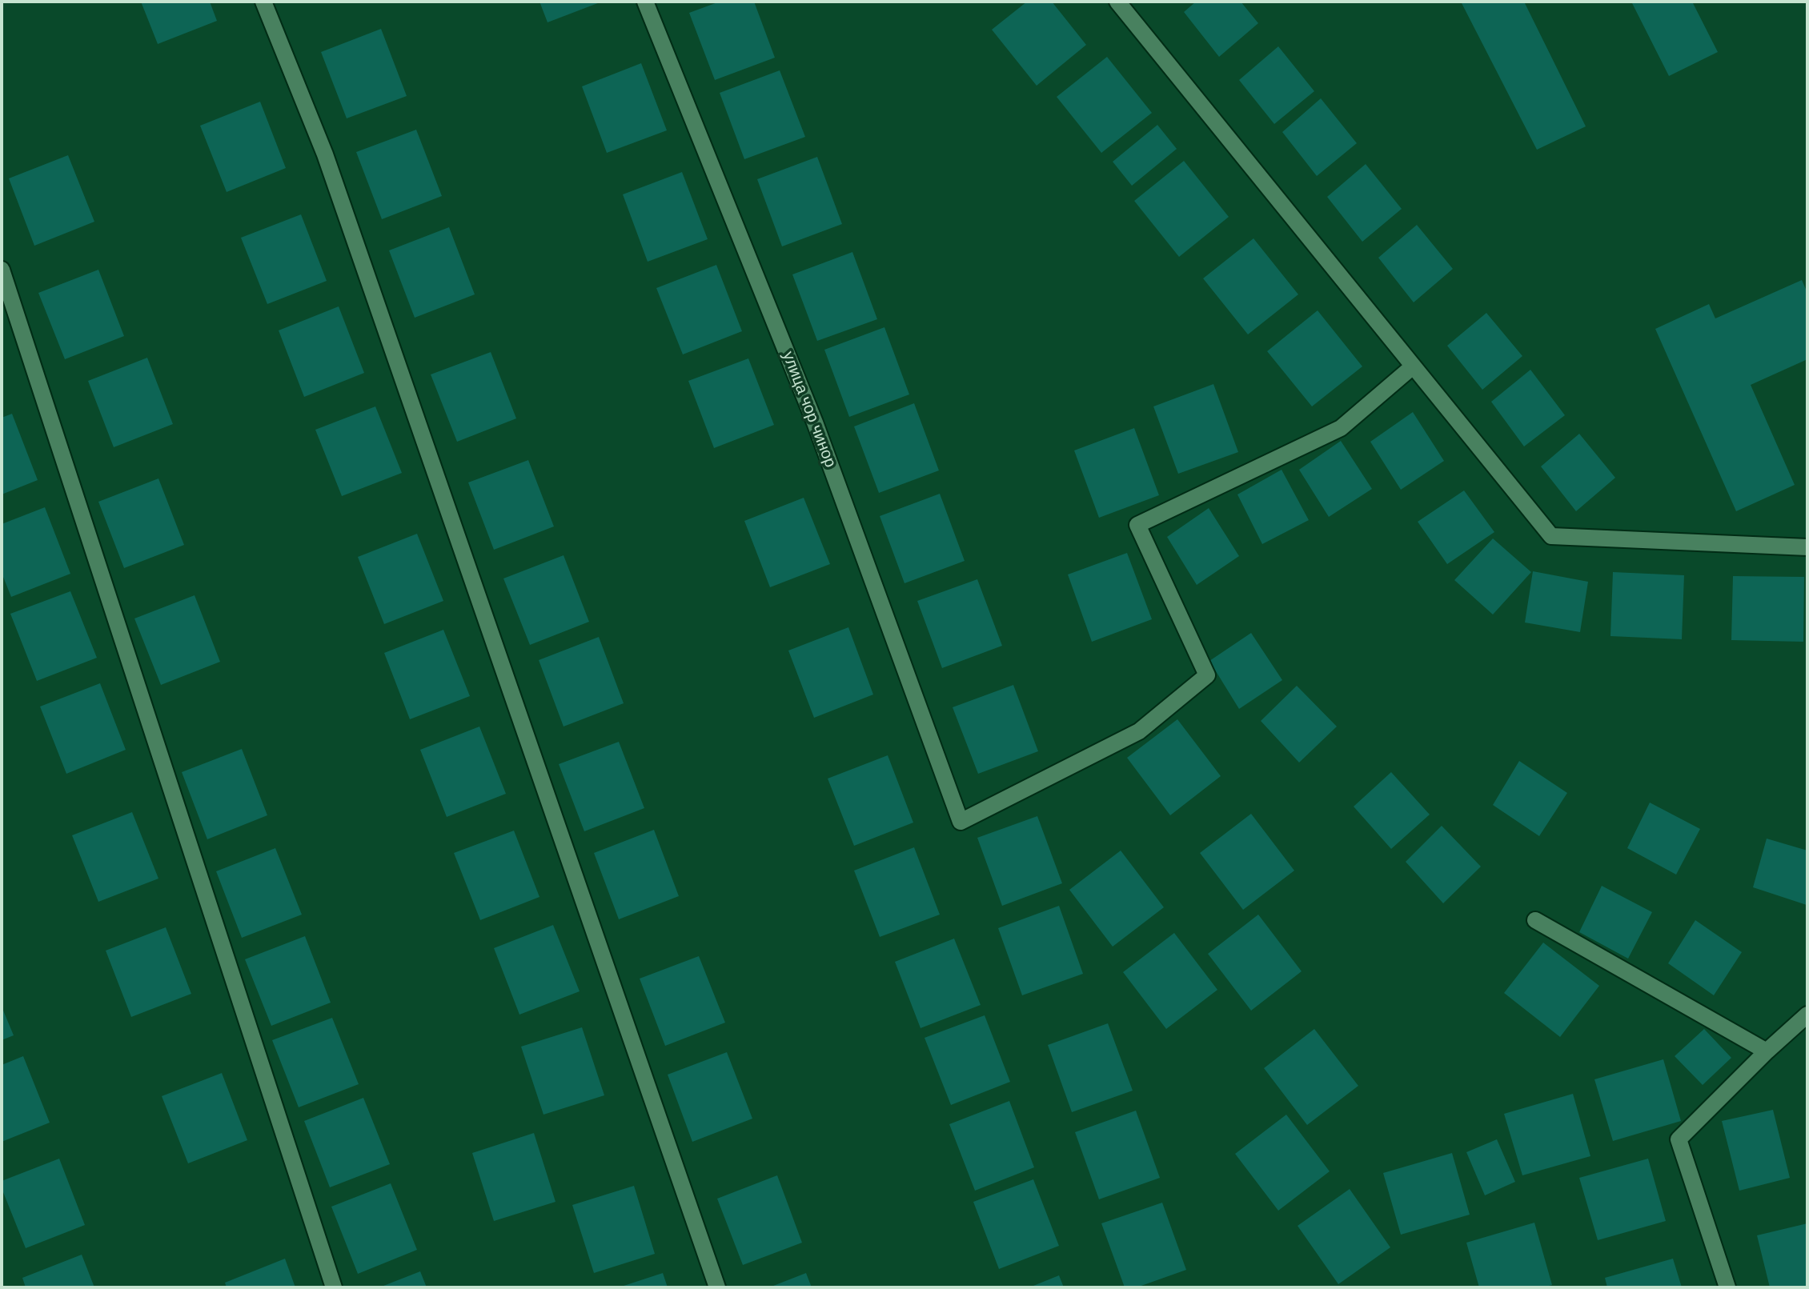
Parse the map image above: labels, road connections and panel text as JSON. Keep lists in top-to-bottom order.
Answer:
{
  "streets": {
    "street": ["улица чор чинор"]
  }
}
